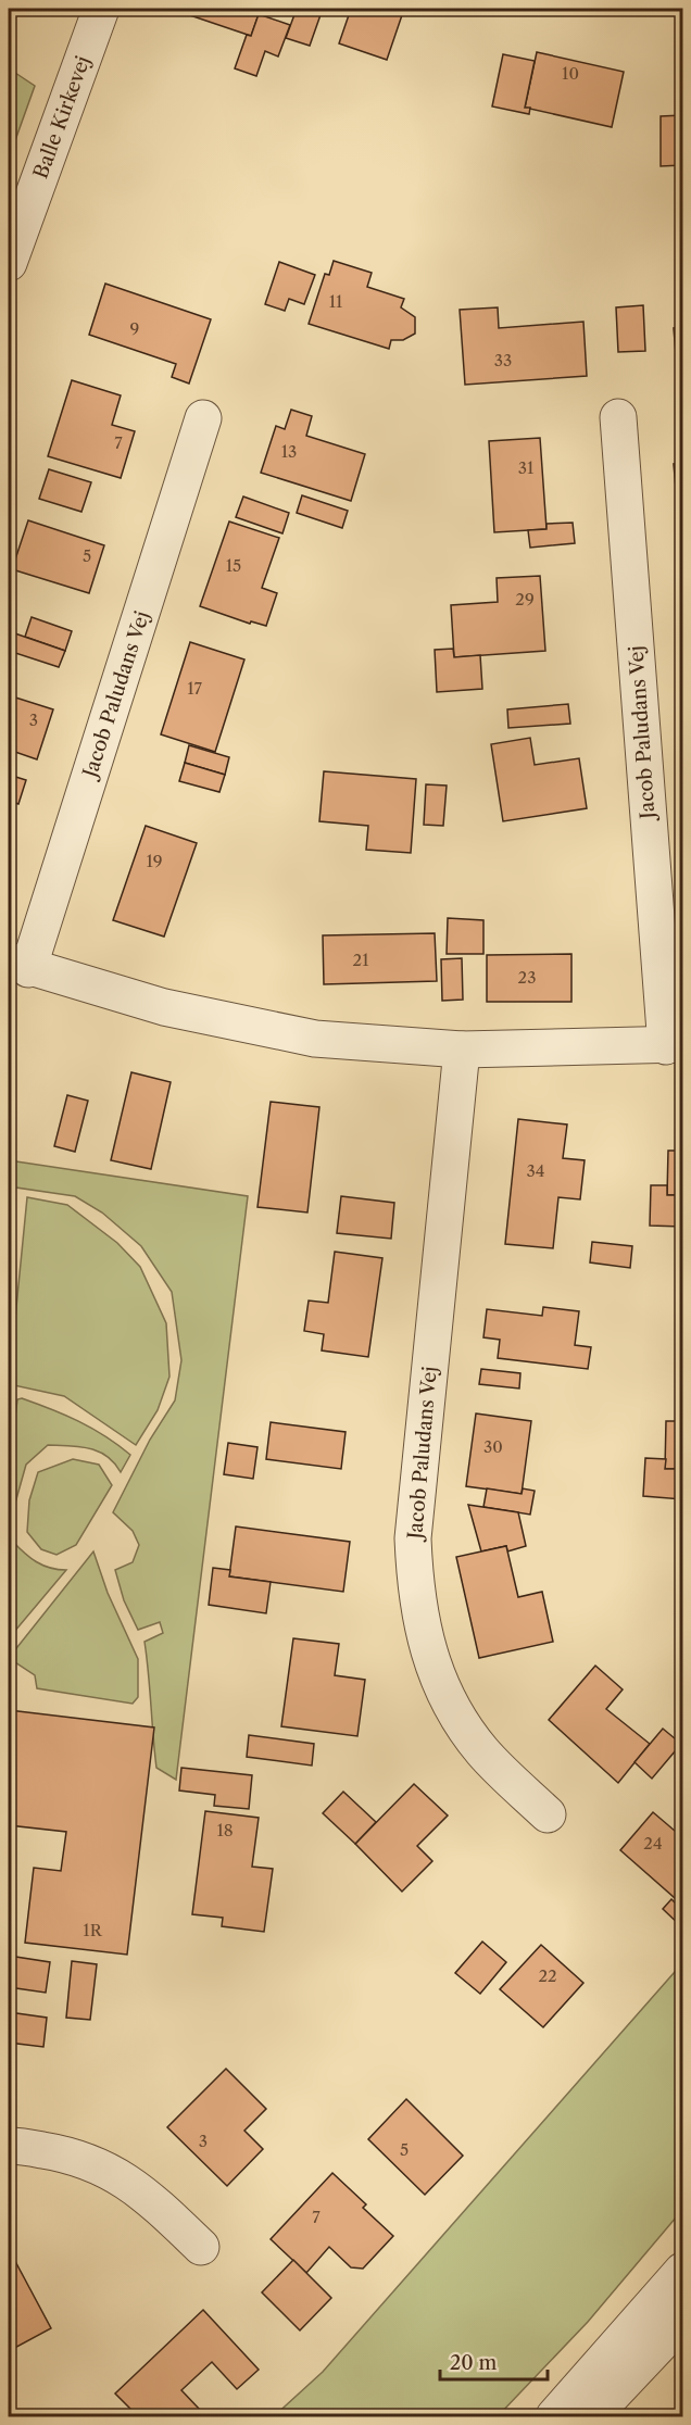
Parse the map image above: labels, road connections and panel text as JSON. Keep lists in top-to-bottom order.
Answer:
{
  "streets": {
    "street": ["Balle Kirkevej", "Jacob Paludans Vej"]
  },
  "house_numbers": [
    "10",
    "11",
    "9",
    "33",
    "7",
    "13",
    "31",
    "5",
    "15",
    "29",
    "17",
    "3",
    "19",
    "21",
    "23",
    "34",
    "30",
    "18",
    "24",
    "1R",
    "22",
    "3",
    "5",
    "7"
  ],
  "scale_bar": "20 m"
}
